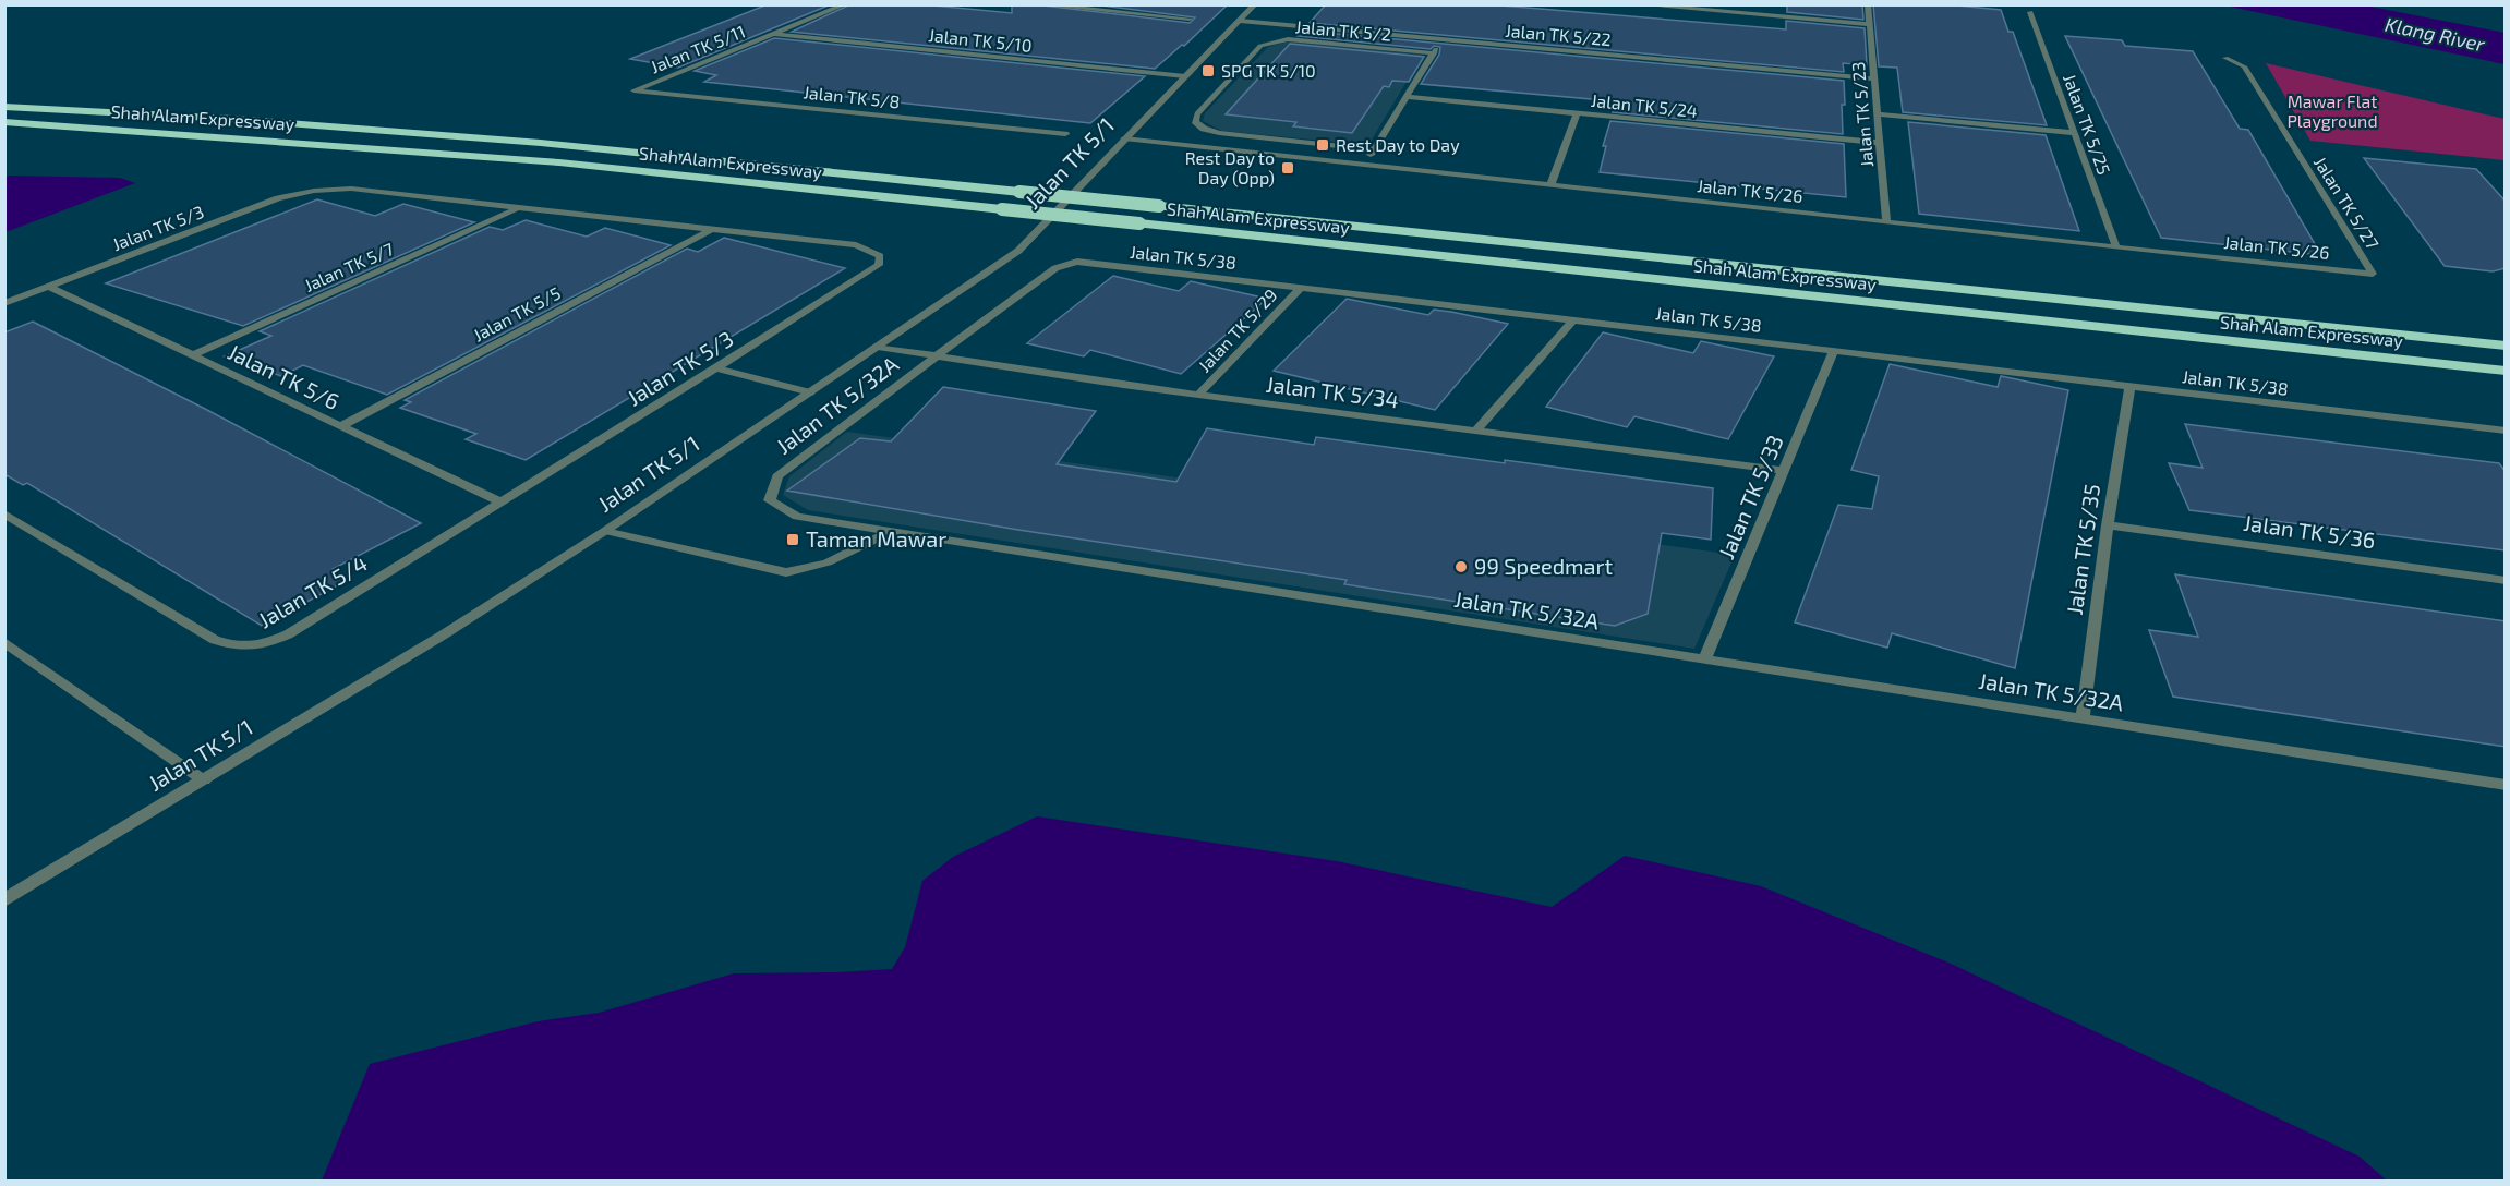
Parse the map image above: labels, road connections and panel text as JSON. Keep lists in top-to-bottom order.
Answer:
{
  "streets": {
    "highway": ["Shah Alam Expressway"],
    "street": [
      "Jalan TK 5/2",
      "Jalan TK 5/22",
      "Jalan TK 5/10",
      "Jalan TK 5/11",
      "Jalan TK 5/8",
      "Jalan TK 5/24",
      "Jalan TK 5/23",
      "Jalan TK 5/25",
      "Jalan TK 5/1",
      "Jalan TK 5/26",
      "Jalan TK 5/27",
      "Jalan TK 5/3",
      "Jalan TK 5/38",
      "Jalan TK 5/7",
      "Jalan TK 5/5",
      "Jalan TK 5/29",
      "Jalan TK 5/6",
      "Jalan TK 5/34",
      "Jalan TK 5/32A",
      "Jalan TK 5/33",
      "Jalan TK 5/36",
      "Jalan TK 5/35",
      "Jalan TK 5/4"
    ]
  },
  "crossings": [
    ["Jalan TK 5/22", "Jalan TK 5/23"],
    ["Jalan TK 5/22", "Jalan TK 5/1"],
    ["Jalan TK 5/10", "Jalan TK 5/11"],
    ["Jalan TK 5/10", "Jalan TK 5/1"],
    ["Jalan TK 5/11", "Jalan TK 5/8"],
    ["Jalan TK 5/24", "Jalan TK 5/23"],
    ["Jalan TK 5/23", "Jalan TK 5/26"],
    ["Jalan TK 5/25", "Jalan TK 5/26"],
    ["Jalan TK 5/1", "Jalan TK 5/26"],
    ["Jalan TK 5/1", "Jalan TK 5/34"],
    ["Jalan TK 5/26", "Jalan TK 5/27"],
    ["Jalan TK 5/3", "Jalan TK 5/7"],
    ["Jalan TK 5/3", "Jalan TK 5/5"],
    ["Jalan TK 5/3", "Jalan TK 5/6"],
    ["Jalan TK 5/3", "Jalan TK 5/4"],
    ["Jalan TK 5/38", "Jalan TK 5/29"],
    ["Jalan TK 5/38", "Jalan TK 5/34"],
    ["Jalan TK 5/38", "Jalan TK 5/32A"],
    ["Jalan TK 5/38", "Jalan TK 5/33"],
    ["Jalan TK 5/38", "Jalan TK 5/35"],
    ["Jalan TK 5/7", "Jalan TK 5/6"],
    ["Jalan TK 5/5", "Jalan TK 5/6"],
    ["Jalan TK 5/29", "Jalan TK 5/34"],
    ["Jalan TK 5/6", "Jalan TK 5/4"],
    ["Jalan TK 5/34", "Jalan TK 5/32A"],
    ["Jalan TK 5/34", "Jalan TK 5/33"],
    ["Jalan TK 5/32A", "Jalan TK 5/33"],
    ["Jalan TK 5/32A", "Jalan TK 5/35"],
    ["Jalan TK 5/36", "Jalan TK 5/35"]
  ],
  "water": ["Klang River"],
  "parks": ["Mawar Flat Playground"],
  "places": {
    "transit": [
      "SPG TK 5/10",
      "Rest Day to Day",
      "Rest Day to Day (Opp)",
      "Taman Mawar"
    ],
    "other": ["99 Speedmart"]
  }
}
